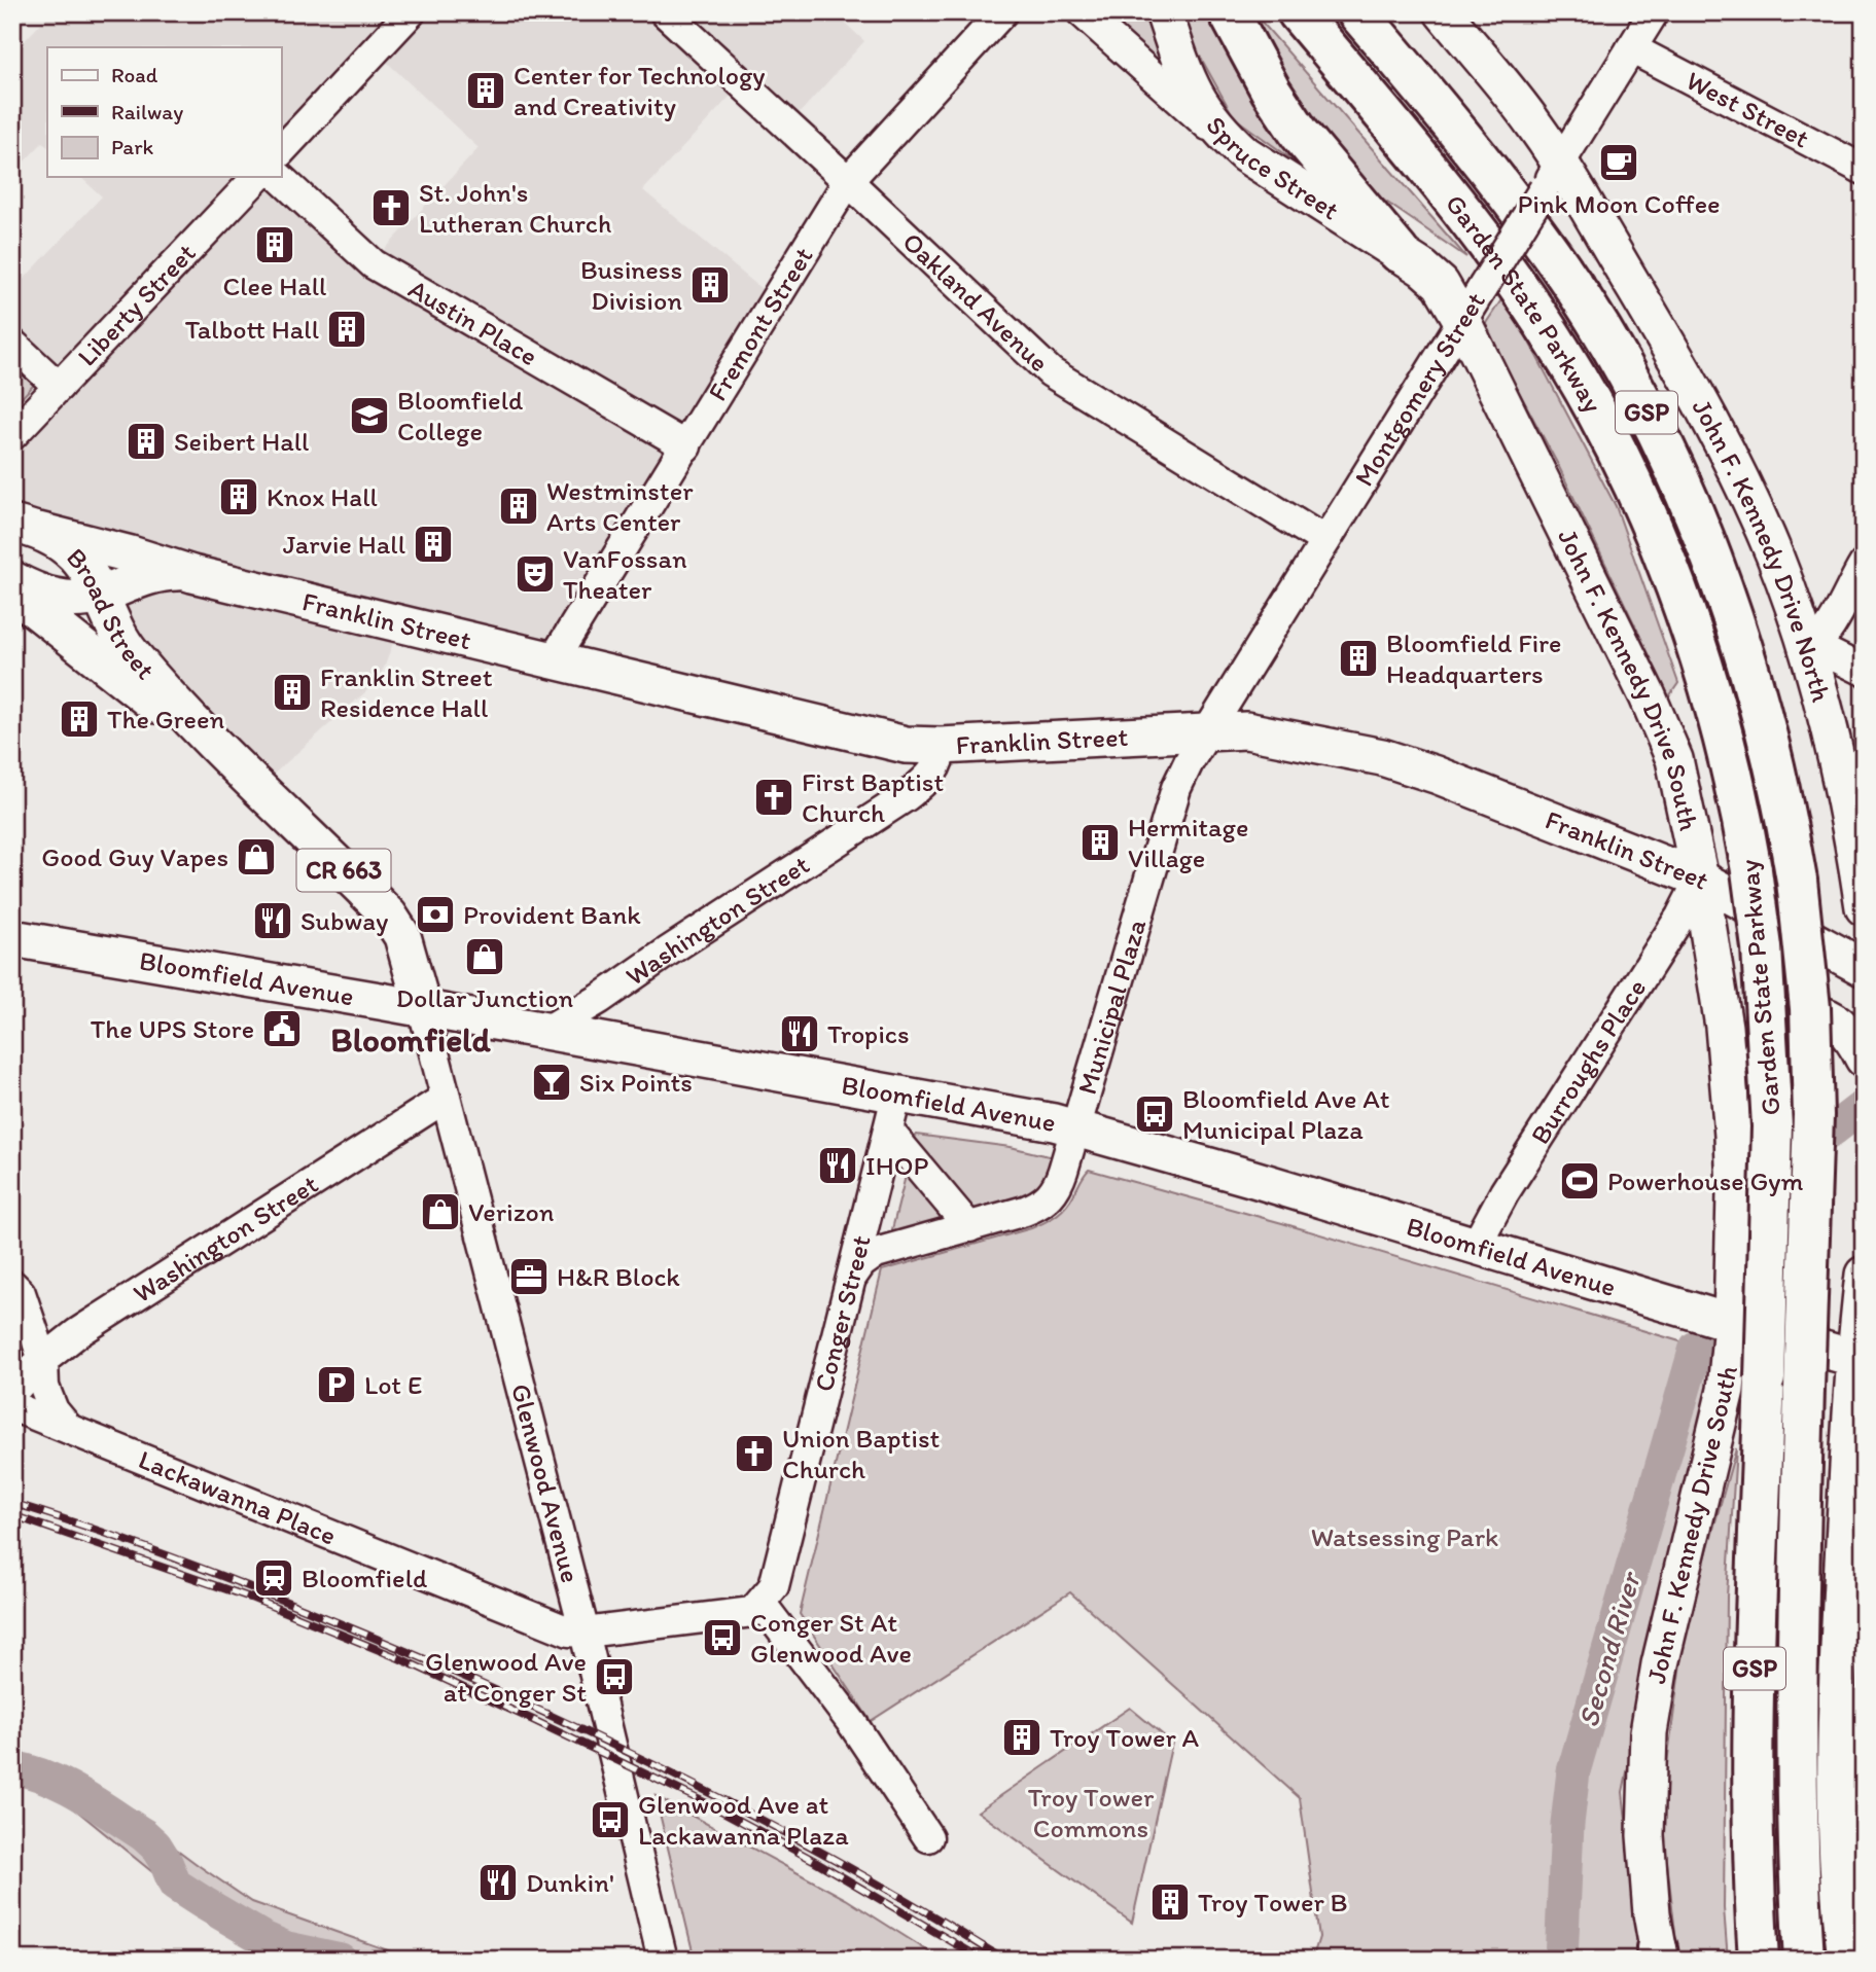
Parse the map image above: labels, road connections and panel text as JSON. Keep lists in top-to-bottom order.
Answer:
{
  "streets": {
    "highway": ["Garden State Parkway", "GSP"],
    "main road": [
      "Spruce Street",
      "John F. Kennedy Drive North",
      "Broad Street",
      "Franklin Street",
      "John F. Kennedy Drive South",
      "CR 663",
      "Bloomfield Avenue"
    ],
    "street": [
      "West Street",
      "Oakland Avenue",
      "Liberty Street",
      "Austin Place",
      "Fremont Street",
      "Montgomery Street",
      "Washington Street",
      "Municipal Plaza",
      "Burroughs Place",
      "Conger Street",
      "Glenwood Avenue",
      "Lackawanna Place"
    ]
  },
  "crossings": [
    ["West Street", "Montgomery Street"],
    ["Spruce Street", "Montgomery Street"],
    ["Spruce Street", "John F. Kennedy Drive South"],
    ["Oakland Avenue", "Fremont Street"],
    ["Oakland Avenue", "Montgomery Street"],
    ["Austin Place", "Fremont Street"],
    ["Fremont Street", "Franklin Street"],
    ["Montgomery Street", "John F. Kennedy Drive North"],
    ["Montgomery Street", "Franklin Street"],
    ["Montgomery Street", "John F. Kennedy Drive South"],
    ["Montgomery Street", "Municipal Plaza"],
    ["Broad Street", "Franklin Street"],
    ["Broad Street", "Bloomfield Avenue"],
    ["Broad Street", "Glenwood Avenue"],
    ["Franklin Street", "John F. Kennedy Drive South"],
    ["Franklin Street", "Washington Street"],
    ["Franklin Street", "Municipal Plaza"],
    ["Franklin Street", "Burroughs Place"],
    ["John F. Kennedy Drive South", "Bloomfield Avenue"],
    ["John F. Kennedy Drive South", "Burroughs Place"],
    ["Washington Street", "Bloomfield Avenue"],
    ["Washington Street", "Glenwood Avenue"],
    ["Bloomfield Avenue", "Municipal Plaza"],
    ["Bloomfield Avenue", "Burroughs Place"],
    ["Bloomfield Avenue", "Conger Street"],
    ["Bloomfield Avenue", "Glenwood Avenue"],
    ["Municipal Plaza", "Conger Street"],
    ["Glenwood Avenue", "Lackawanna Place"]
  ],
  "districts": ["Bloomfield"],
  "water": ["Second River"],
  "parks": ["Watsessing Park", "Troy Tower Commons"],
  "places": {
    "building": [
      "Center for Technology and Creativity",
      "Clee Hall",
      "Business Division",
      "Talbott Hall",
      "Seibert Hall",
      "Knox Hall",
      "Westminster Arts Center",
      "Jarvie Hall",
      "Bloomfield Fire Headquarters",
      "Franklin Street Residence Hall",
      "The Green",
      "Hermitage Village",
      "Troy Tower A",
      "Troy Tower B"
    ],
    "cafe": ["Pink Moon Coffee"],
    "church": ["St. John's Lutheran Church", "First Baptist Church", "Union Baptist Church"],
    "school or university": ["Bloomfield College"],
    "theatre": ["VanFossan Theater"],
    "shop": ["Good Guy Vapes", "Dollar Junction", "Verizon"],
    "bank": ["Provident Bank"],
    "restaurant": [
      "Subway",
      "Tropics",
      "IHOP",
      "Dunkin'"
    ],
    "public building": ["The UPS Store"],
    "bar": ["Six Points"],
    "bus stop": [
      "Bloomfield Ave At Municipal Plaza",
      "Conger St At Glenwood Ave",
      "Glenwood Ave at Conger St",
      "Glenwood Ave at Lackawanna Plaza"
    ],
    "sports": ["Powerhouse Gym"],
    "office": ["H&R Block"],
    "parking": ["Lot E"],
    "station": ["Bloomfield"]
  },
  "legend": ["Road", "Railway", "Park"]
}
